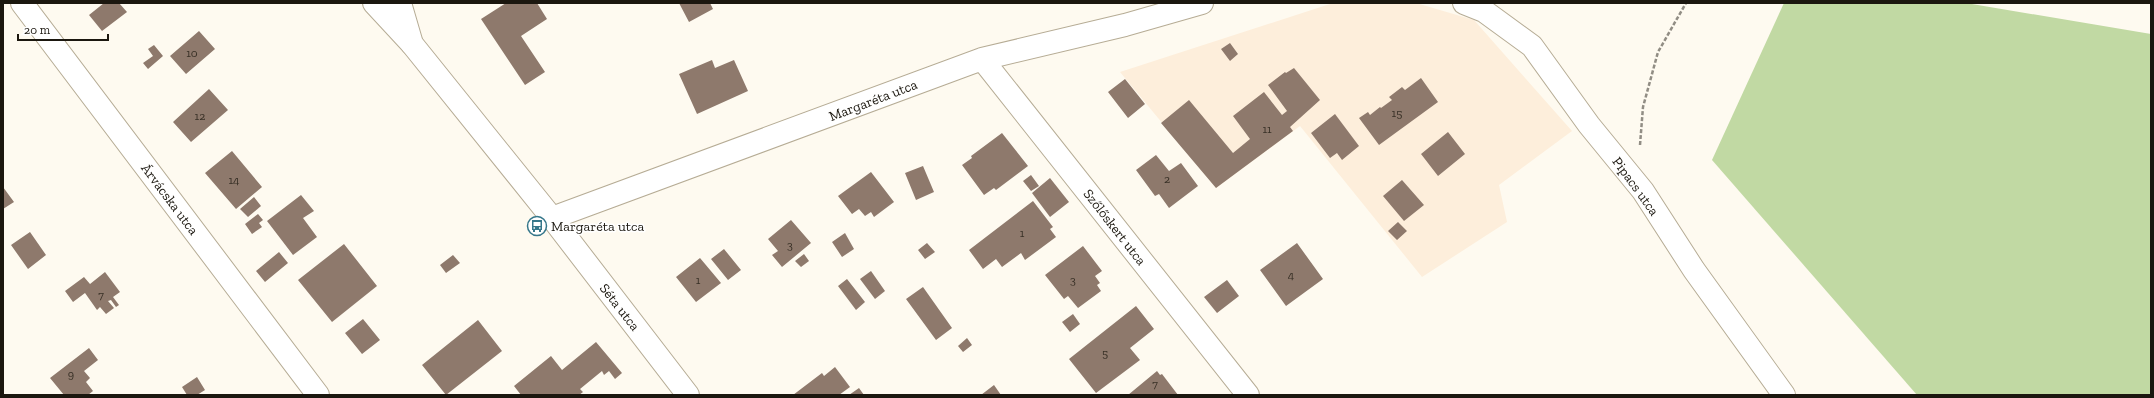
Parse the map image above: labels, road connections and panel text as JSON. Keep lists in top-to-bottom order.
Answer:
{
  "streets": {
    "street": [
      "Margaréta utca",
      "Pipacs utca",
      "Árvácska utca",
      "Szőlőskert utca",
      "Séta utca"
    ]
  },
  "crossings": [
    ["Margaréta utca", "Szőlőskert utca"],
    ["Margaréta utca", "Séta utca"]
  ],
  "places": {
    "bus stop": ["Margaréta utca"]
  },
  "house_numbers": [
    "10",
    "15",
    "12",
    "11",
    "2",
    "14",
    "1",
    "3",
    "4",
    "1",
    "3",
    "7",
    "5",
    "9",
    "7"
  ],
  "scale_bar": "20 m"
}
